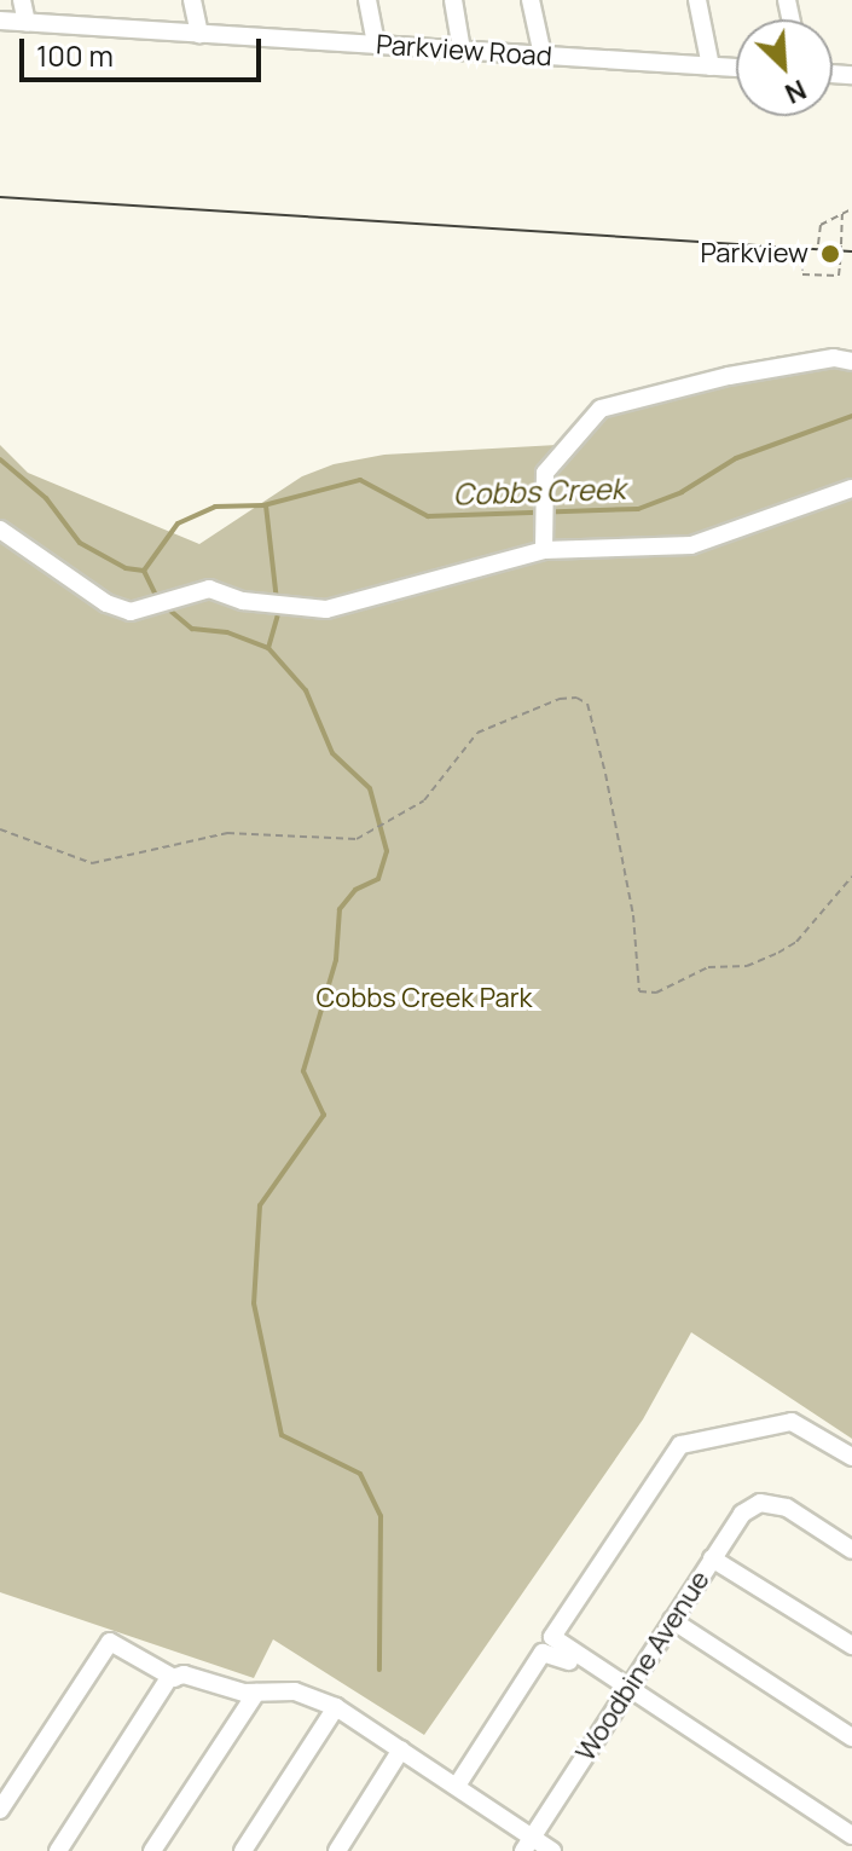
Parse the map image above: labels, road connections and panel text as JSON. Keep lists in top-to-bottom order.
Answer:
{
  "streets": {
    "street": ["Parkview Road", "Woodbine Avenue"]
  },
  "water": ["Cobbs Creek"],
  "parks": ["Cobbs Creek Park"],
  "places": ["Parkview"],
  "scale_bar": "100 m",
  "north": "bottom right"
}
